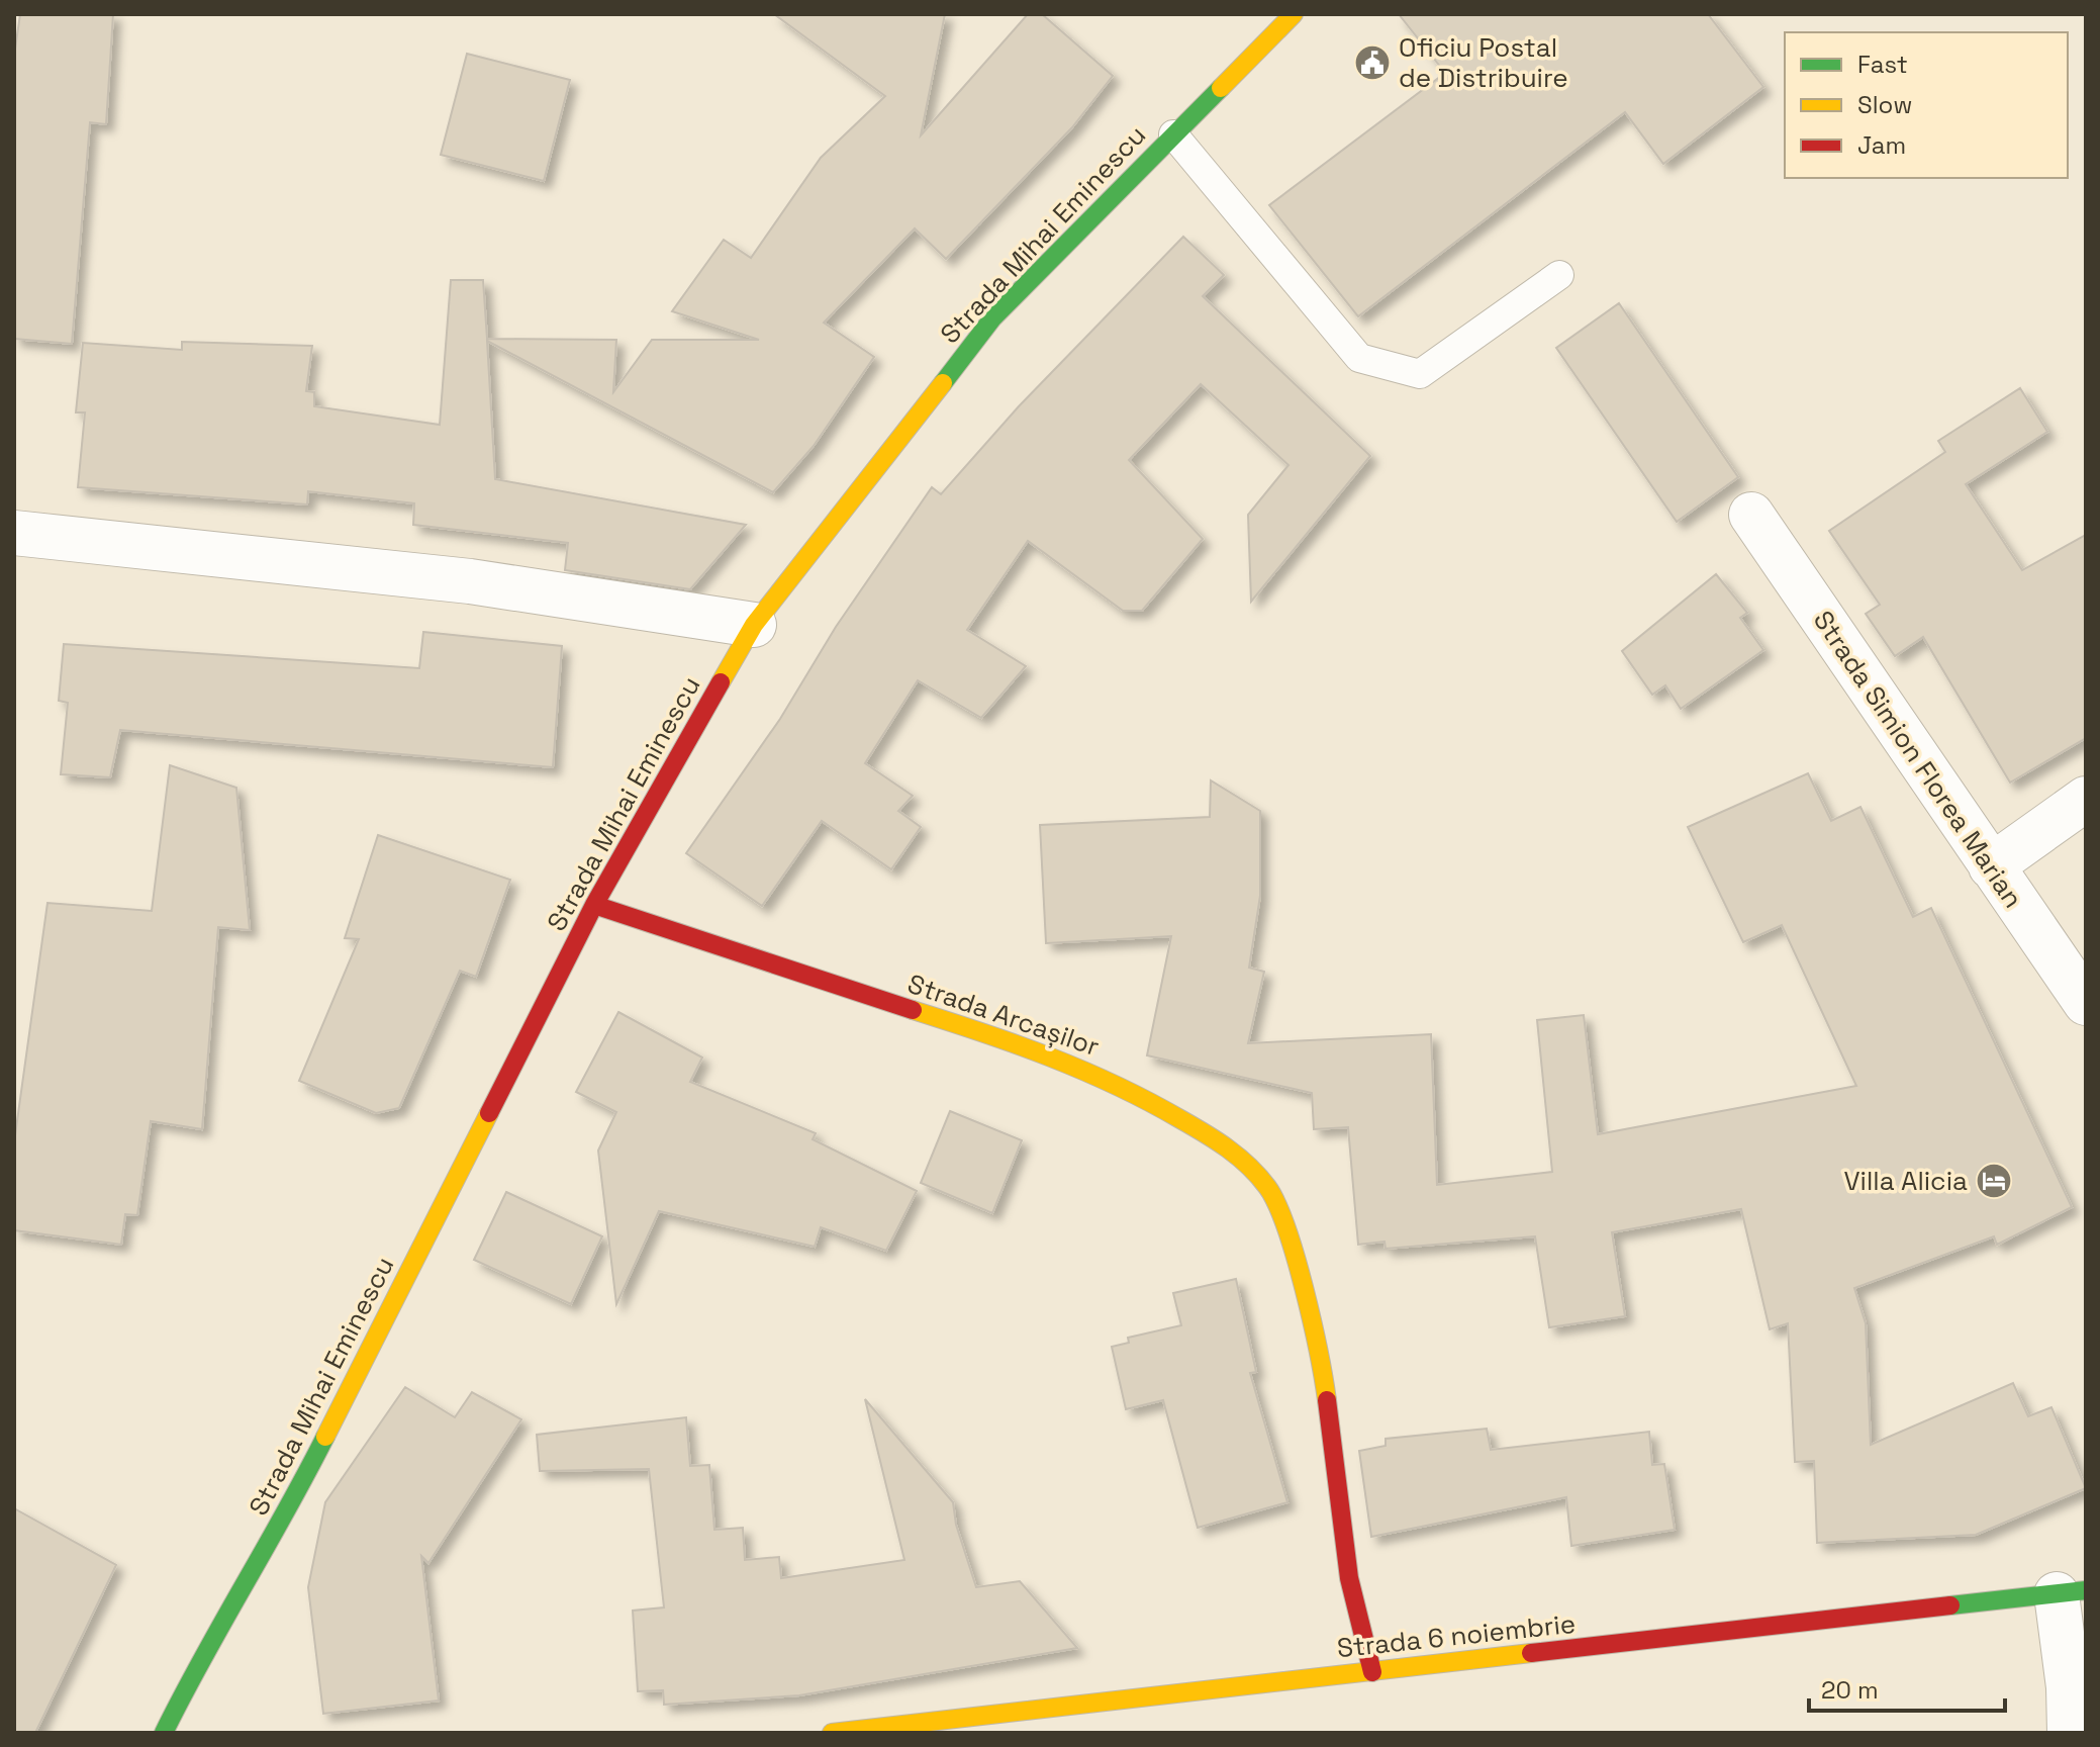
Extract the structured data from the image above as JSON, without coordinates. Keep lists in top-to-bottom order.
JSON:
{
  "streets": {
    "street": [
      "Strada Mihai Eminescu",
      "Strada Simion Florea Marian",
      "Strada Arcașilor",
      "Strada 6 noiembrie"
    ]
  },
  "crossings": [
    ["Strada Mihai Eminescu", "Strada Arcașilor"],
    ["Strada Arcașilor", "Strada 6 noiembrie"]
  ],
  "places": {
    "public building": ["Oficiu Postal de Distribuire"],
    "hotel": ["Villa Alicia"]
  },
  "legend": ["Fast", "Slow", "Jam"],
  "scale_bar": "20 m"
}
